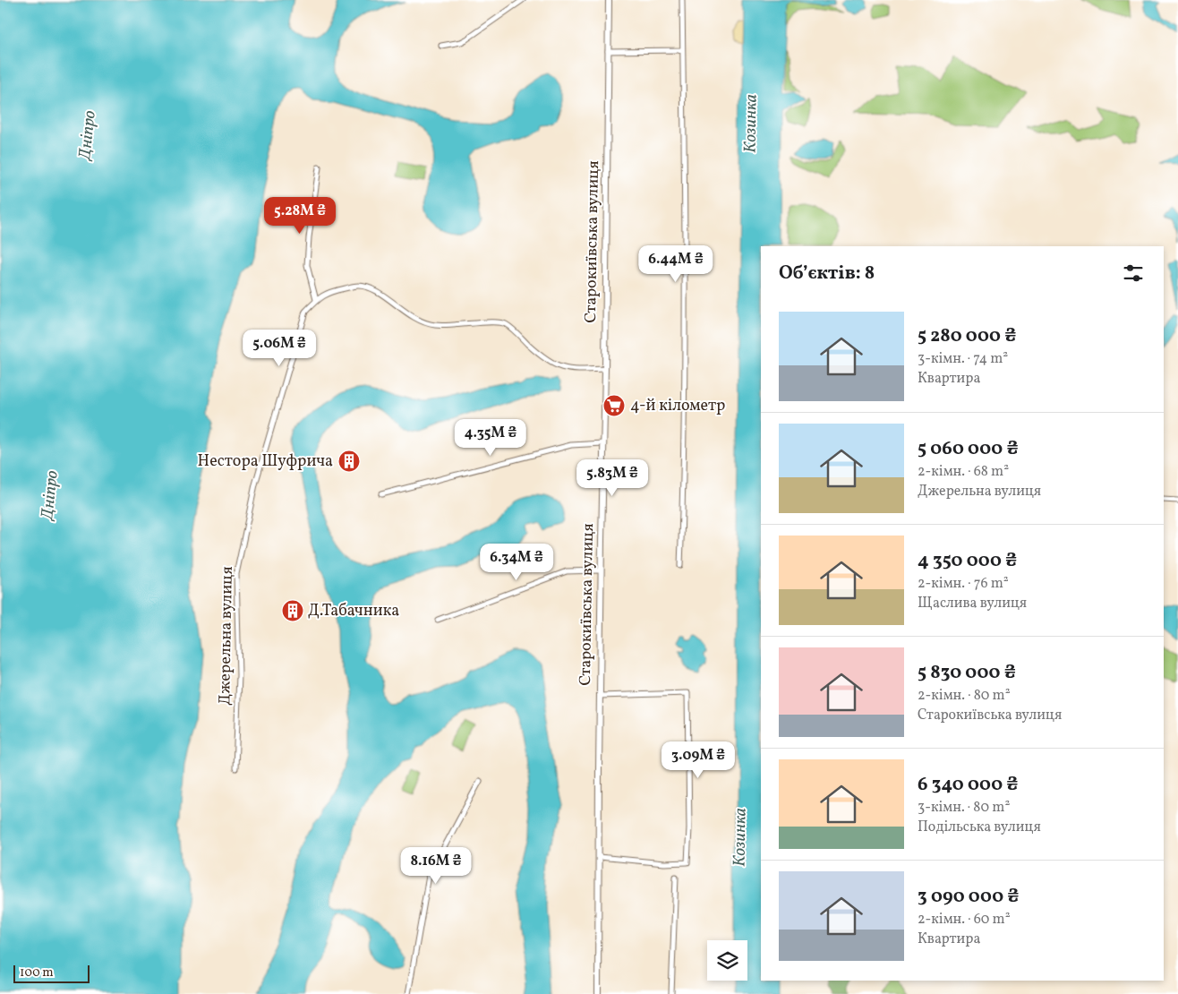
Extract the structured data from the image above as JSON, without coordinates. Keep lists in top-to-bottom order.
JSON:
{
  "streets": {
    "street": ["Старокиївська вулиця", "Джерельна вулиця"]
  },
  "crossings": [
    ["Старокиївська вулиця", "Джерельна вулиця"]
  ],
  "water": ["Козинка", "Дніпро"],
  "places": {
    "supermarket": ["4-й кілометр"],
    "building": ["Нестора Шуфрича", "Д.Табачника"]
  },
  "scale_bar": "100 m",
  "page": {
    "price": [
      "5.28M ₴",
      "6.44M ₴",
      "5.06M ₴",
      "4.35M ₴",
      "5.83M ₴",
      "6.34M ₴",
      "3.09M ₴",
      "8.16M ₴"
    ],
    "heading": "Об’єктів: 8",
    "list": [
      {
        "name": "5 280 000 ₴",
        "note": "3-кімн. · 74 m² · Квартира"
      },
      {
        "name": "5 060 000 ₴",
        "note": "2-кімн. · 68 m² · Джерельна вулиця"
      },
      {
        "name": "4 350 000 ₴",
        "note": "2-кімн. · 76 m² · Щаслива вулиця"
      },
      {
        "name": "5 830 000 ₴",
        "note": "2-кімн. · 80 m² · Старокиївська вулиця"
      },
      {
        "name": "6 340 000 ₴",
        "note": "3-кімн. · 80 m² · Подільська вулиця"
      },
      {
        "name": "3 090 000 ₴",
        "note": "2-кімн. · 60 m² · Квартира"
      }
    ],
    "scale": "100 m"
  }
}
